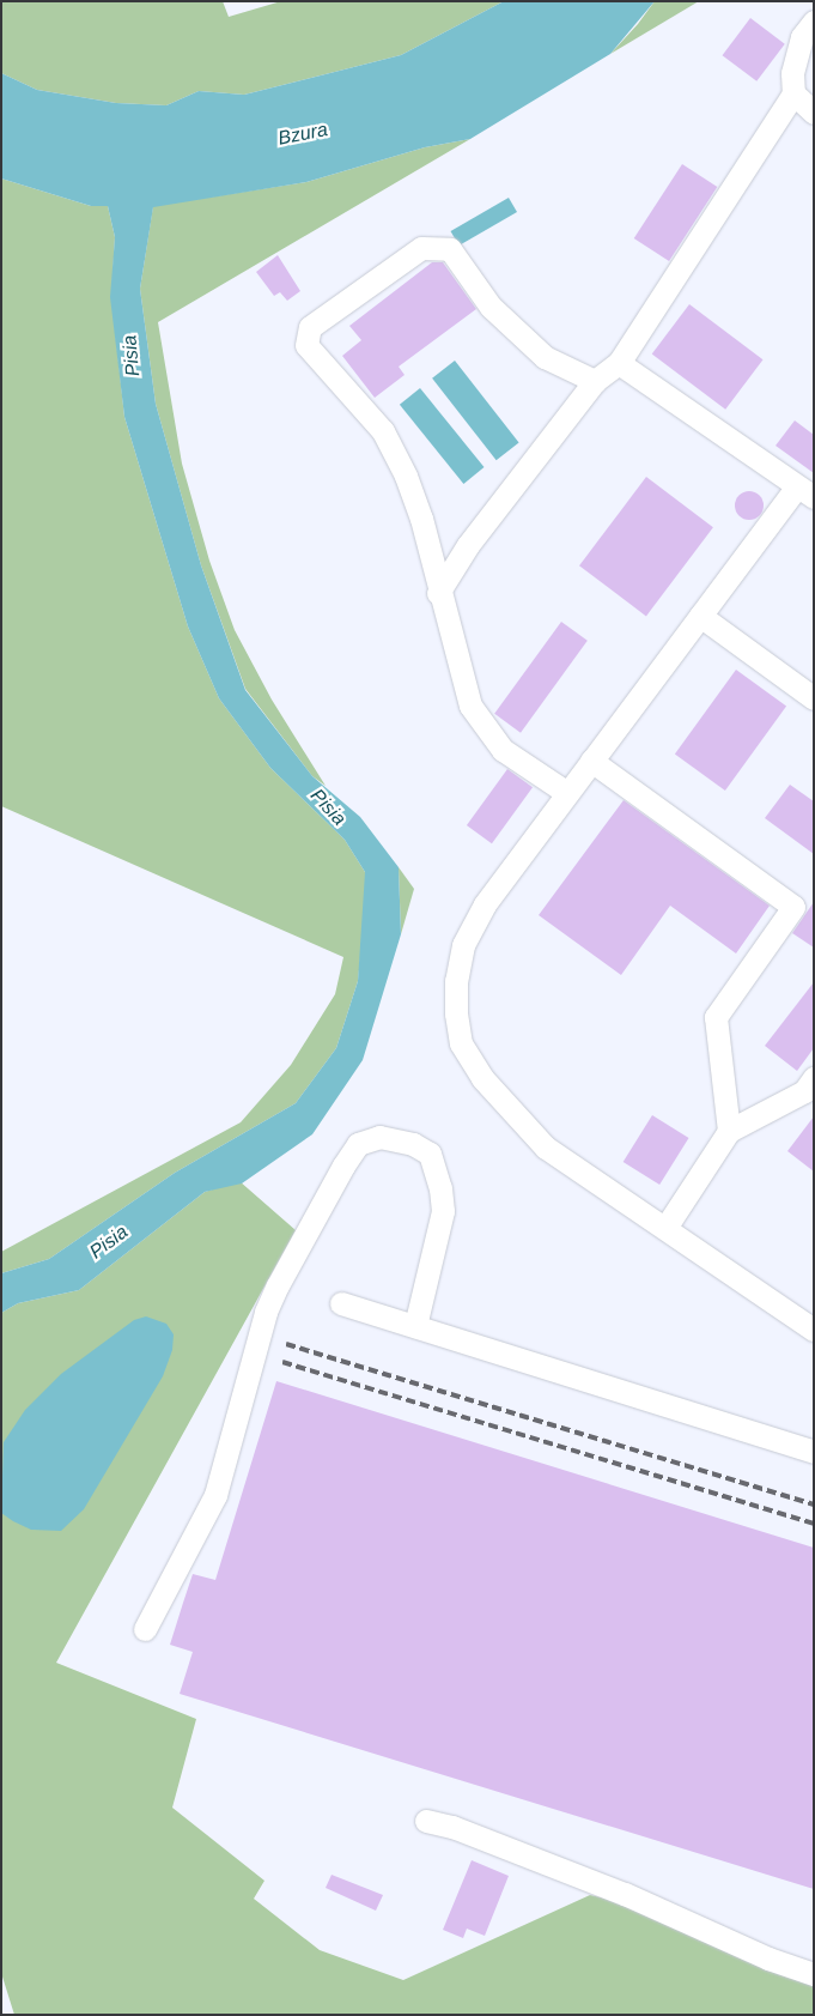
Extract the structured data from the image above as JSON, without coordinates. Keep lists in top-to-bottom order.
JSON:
{
  "water": ["Bzura", "Pisia"]
}
